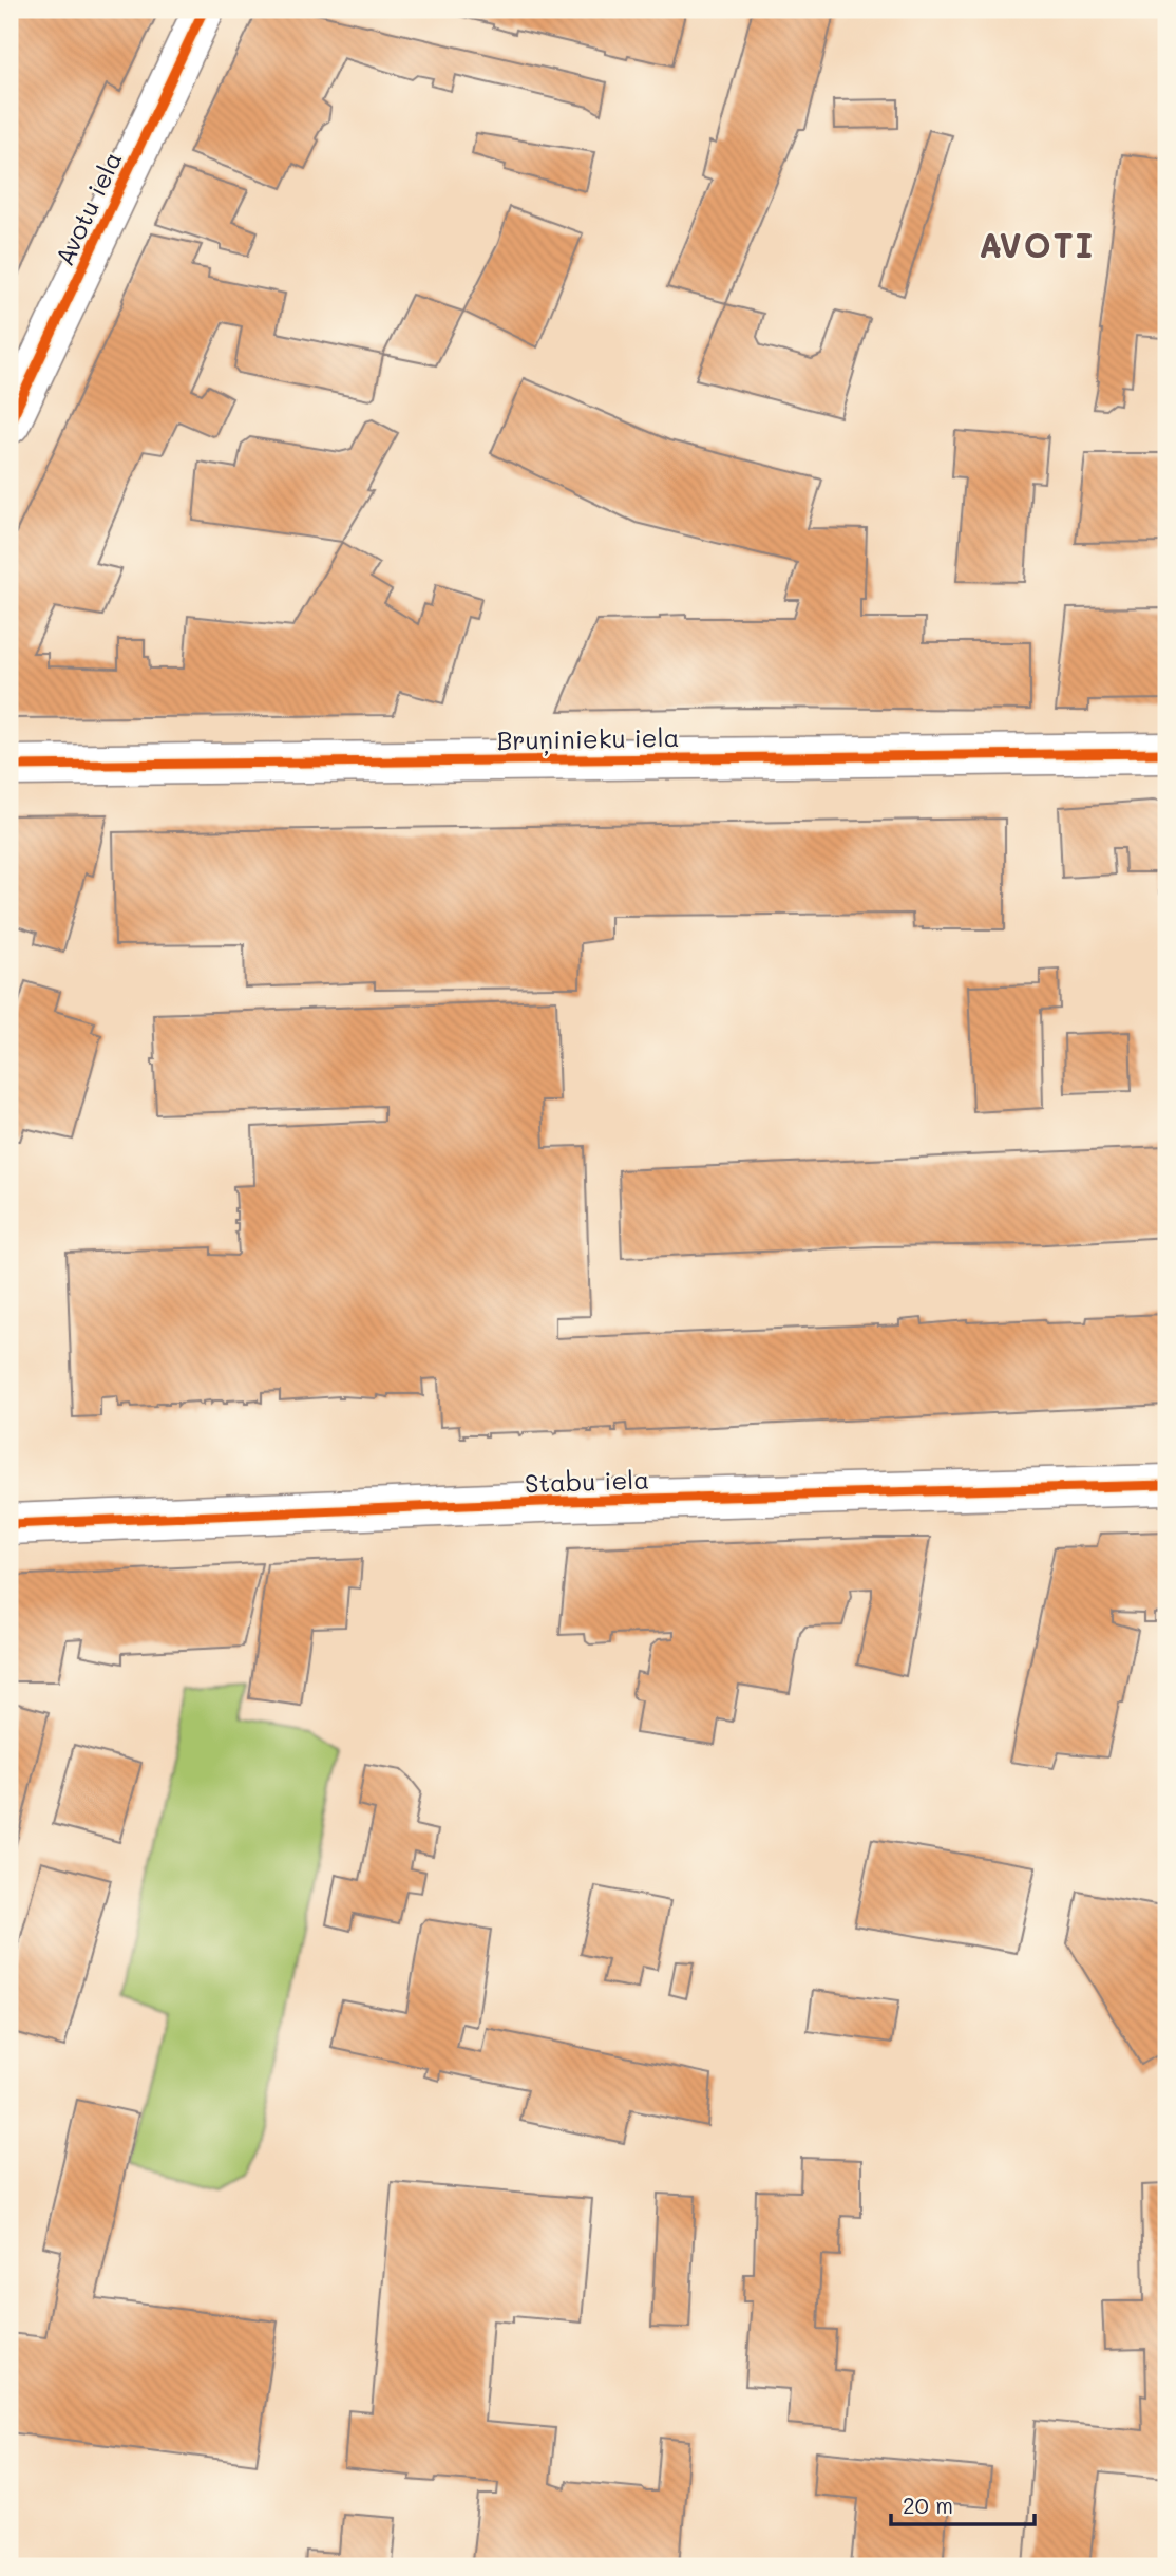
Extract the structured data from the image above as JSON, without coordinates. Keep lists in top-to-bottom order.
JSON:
{
  "streets": {
    "street": ["Avotu iela", "Bruņinieku iela", "Stabu iela"]
  },
  "districts": ["AVOTI"],
  "scale_bar": "20 m"
}
